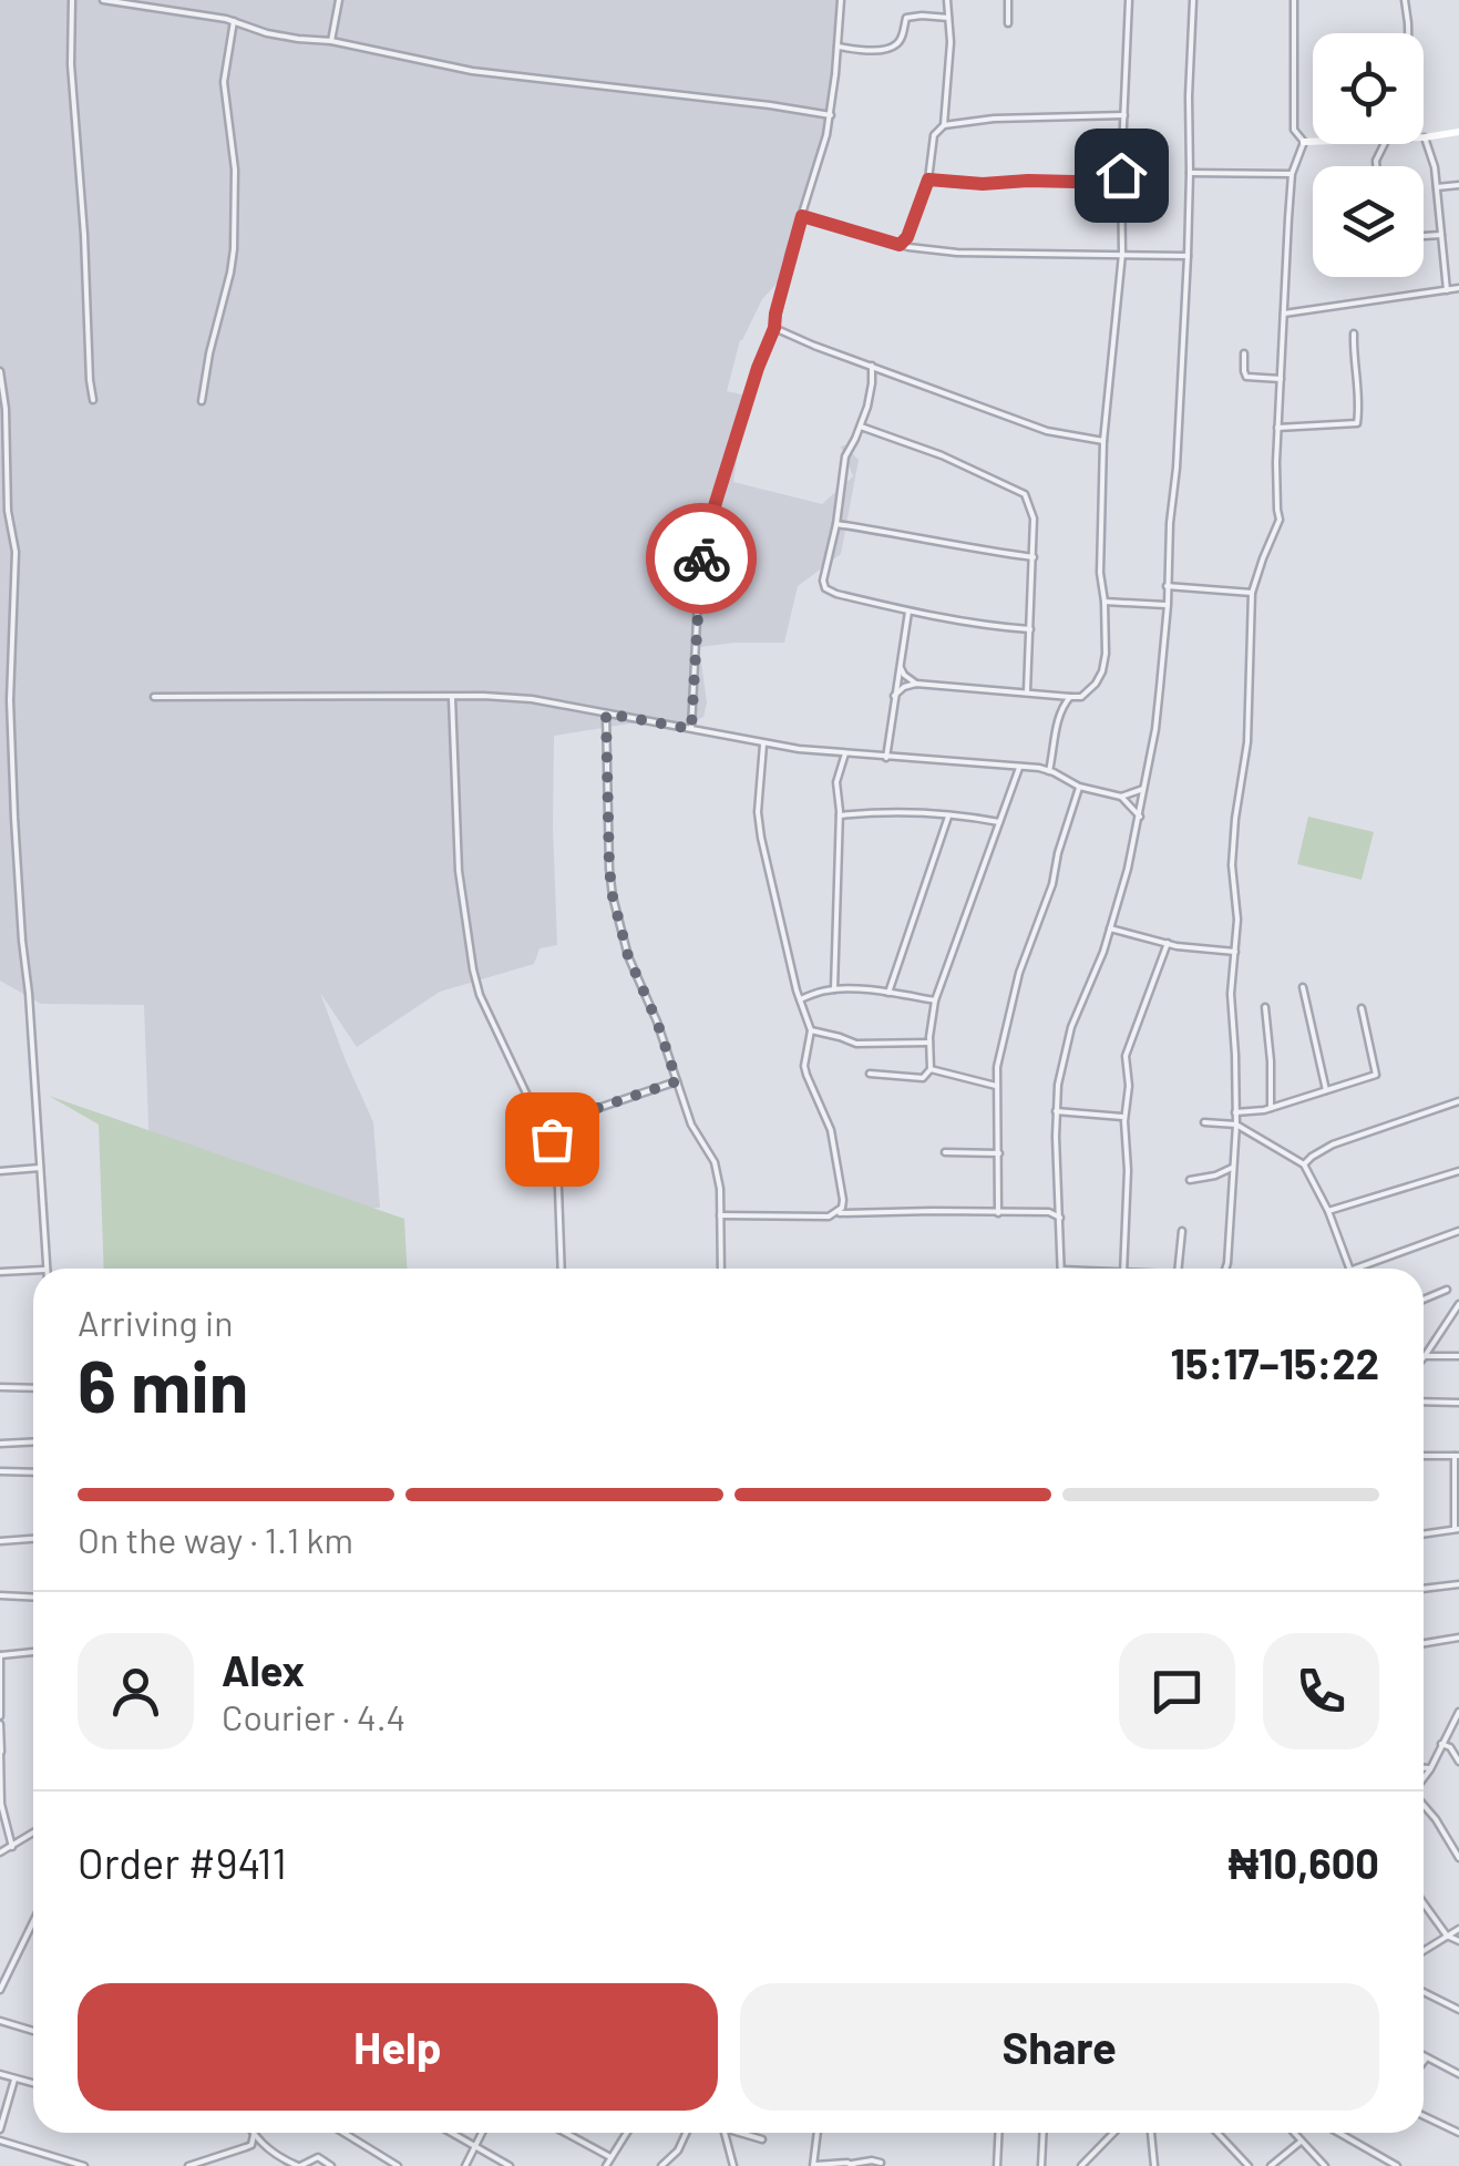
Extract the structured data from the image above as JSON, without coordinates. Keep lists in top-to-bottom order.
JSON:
{
  "page": {
    "heading": ["6 min", "Arriving in", "15:17–15:22"],
    "panel": [
      "Alex",
      "Courier · 4.4",
      "Order #9411",
      "₦10,600"
    ],
    "bar": "On the way · 1.1 km",
    "buttons": ["Help", "Share"]
  }
}
